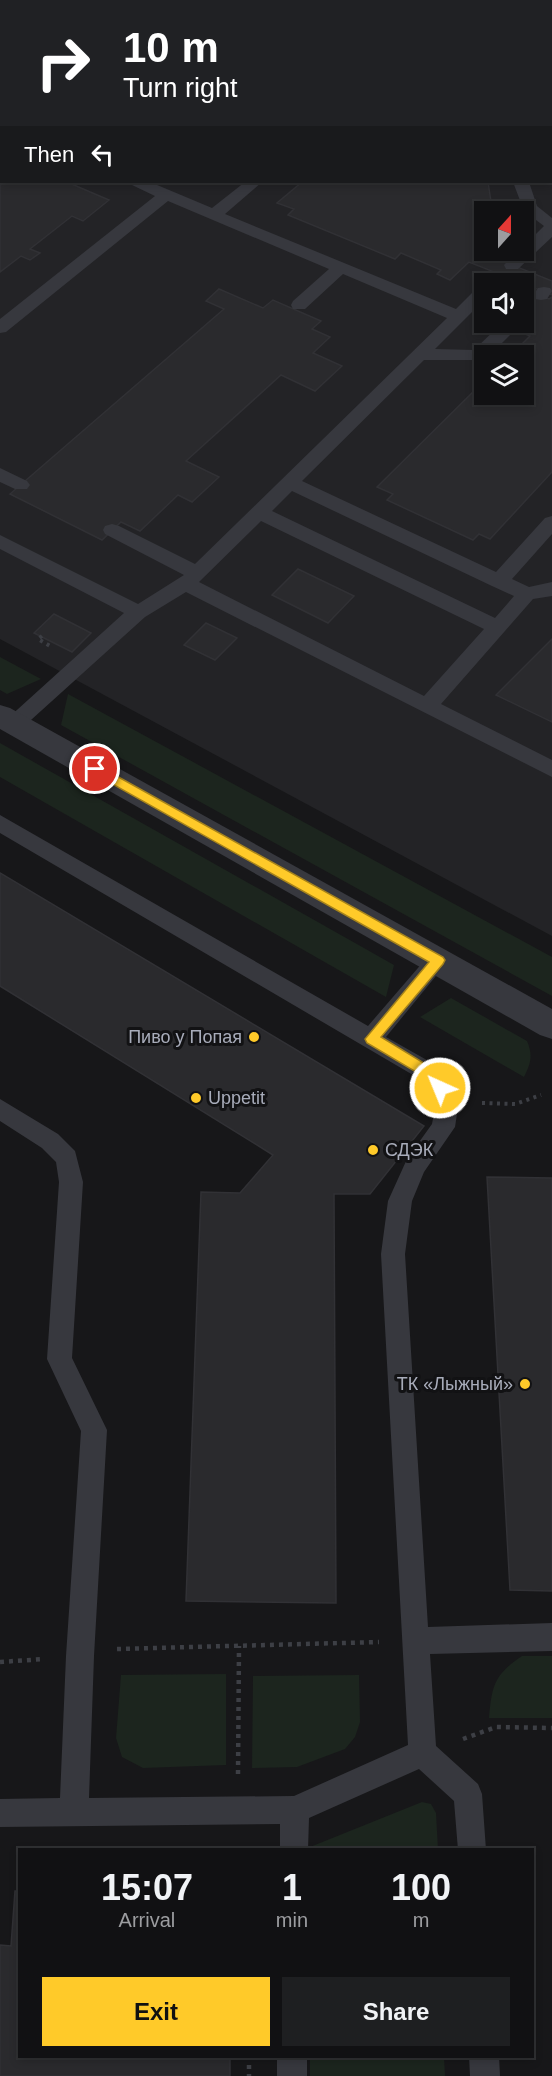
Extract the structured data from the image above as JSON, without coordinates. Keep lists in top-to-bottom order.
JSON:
{
  "places": [
    "Пиво у Попая",
    "Uppetit",
    "СДЭК",
    "ТК «Лыжный»"
  ],
  "north": "top",
  "page": {
    "turn": ["10 m", "Turn right"],
    "then": "Then",
    "eta": [
      "15:07",
      "Arrival",
      "1",
      "min",
      "100",
      "m"
    ],
    "buttons": ["Exit", "Share"]
  }
}
